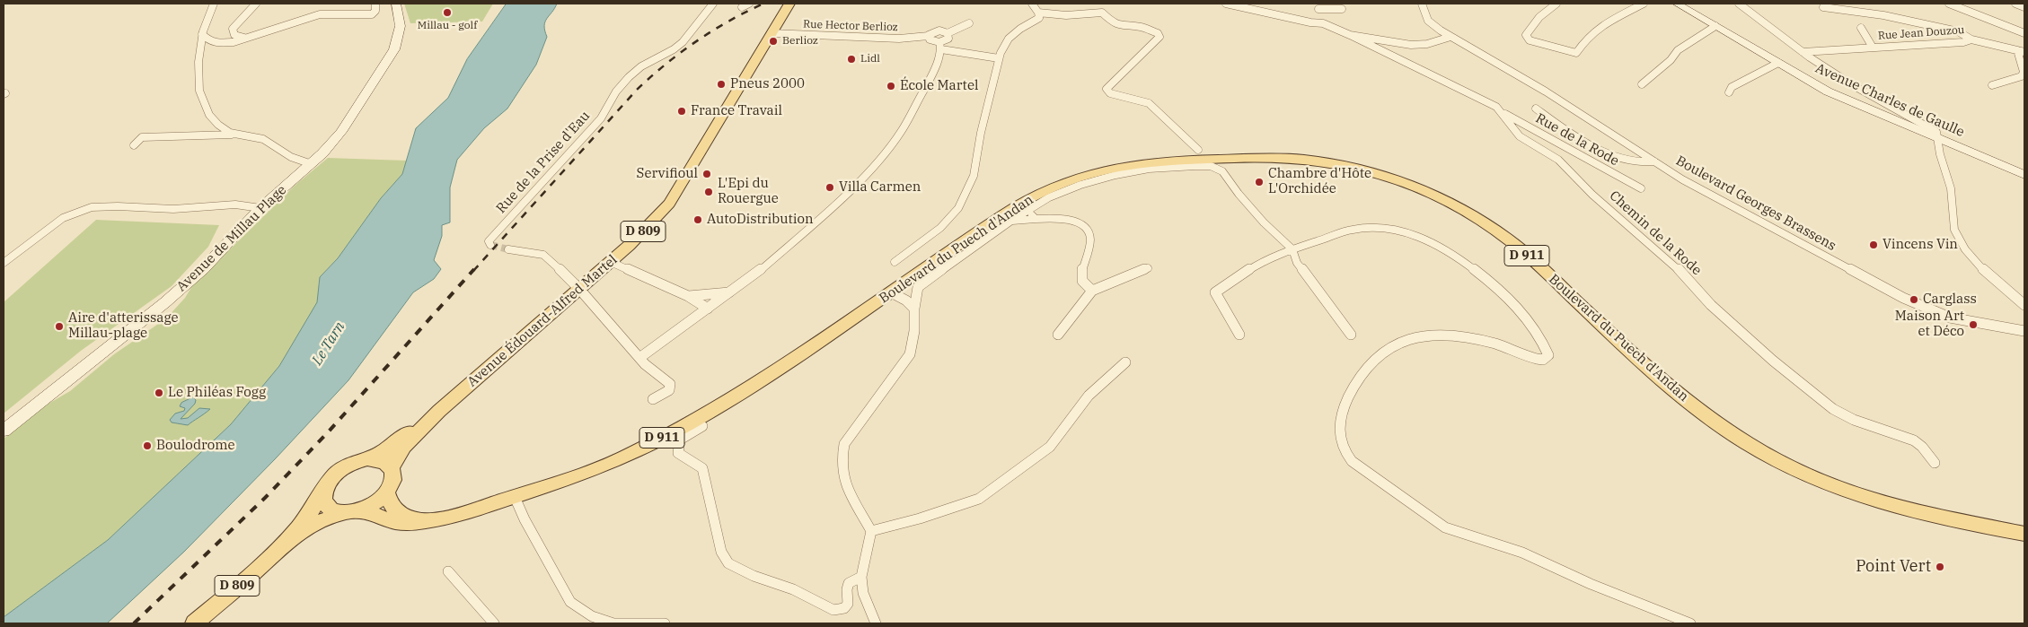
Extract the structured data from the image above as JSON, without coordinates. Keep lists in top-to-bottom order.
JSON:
{
  "streets": {
    "main road": [
      "D 809",
      "Boulevard du Puech d'Andan",
      "D 911",
      "Avenue Édouard-Alfred Martel"
    ],
    "street": [
      "Rue Hector Berlioz",
      "Rue Jean Douzou",
      "Avenue Charles de Gaulle",
      "Rue de la Rode",
      "Rue de la Prise d'Eau",
      "Boulevard Georges Brassens",
      "Chemin de la Rode",
      "Avenue de Millau Plage"
    ]
  },
  "crossings": [
    ["Rue Hector Berlioz", "Avenue Édouard-Alfred Martel"],
    ["Rue de la Rode", "Chemin de la Rode"],
    ["D 809", "D 911"],
    ["D 809", "Avenue Édouard-Alfred Martel"],
    ["Boulevard du Puech d'Andan", "D 911"],
    ["D 911", "Avenue Édouard-Alfred Martel"]
  ],
  "water": ["Le Tarn"],
  "places": [
    "Millau - golf",
    "Berlioz",
    "Lidl",
    "Pneus 2000",
    "École Martel",
    "France Travail",
    "Servifioul",
    "Chambre d'Hôte L'Orchidée",
    "Villa Carmen",
    "L'Epi du Rouergue",
    "AutoDistribution",
    "Vincens Vin",
    "Carglass",
    "Maison Art et Déco",
    "Aire d'atterissage Millau-plage",
    "Le Philéas Fogg",
    "Boulodrome",
    "Point Vert"
  ]
}
